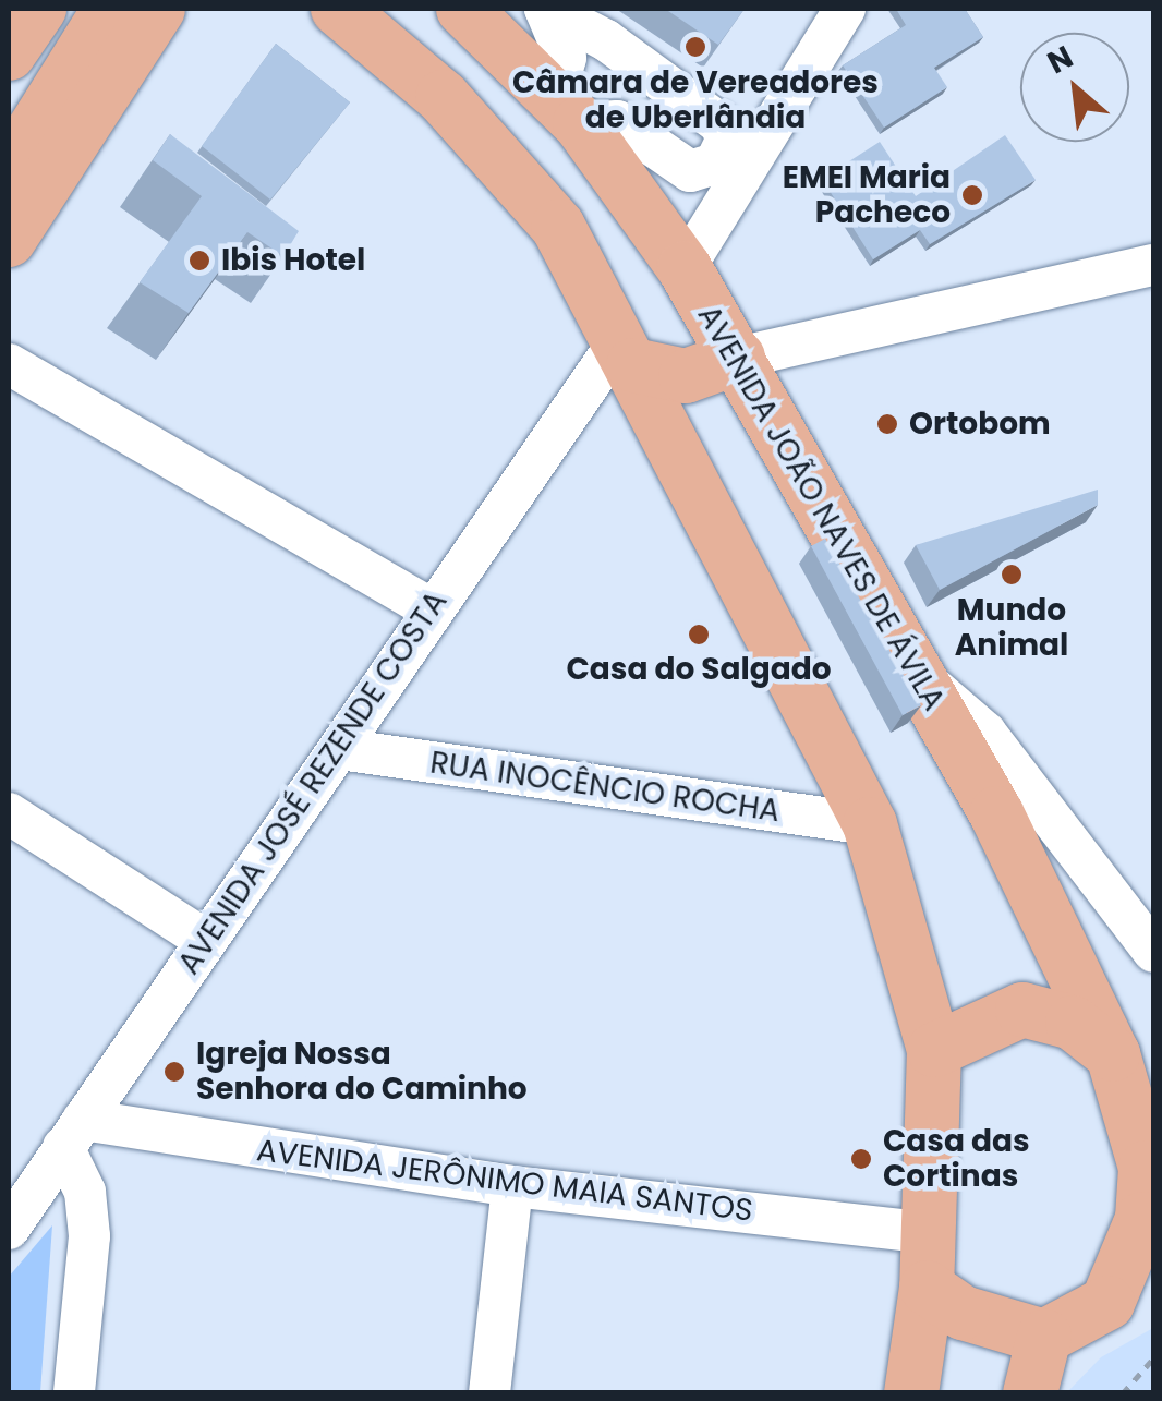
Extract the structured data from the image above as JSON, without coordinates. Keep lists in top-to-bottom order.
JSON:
{
  "streets": {
    "main road": ["AVENIDA JOÃO NAVES DE ÁVILA"],
    "street": ["AVENIDA JOSÉ REZENDE COSTA", "RUA INOCÊNCIO ROCHA", "AVENIDA JERÔNIMO MAIA SANTOS"]
  },
  "crossings": [
    ["AVENIDA JOÃO NAVES DE ÁVILA", "AVENIDA JERÔNIMO MAIA SANTOS"],
    ["AVENIDA JOSÉ REZENDE COSTA", "RUA INOCÊNCIO ROCHA"],
    ["AVENIDA JOSÉ REZENDE COSTA", "AVENIDA JERÔNIMO MAIA SANTOS"]
  ],
  "places": [
    "Câmara de Vereadores de Uberlândia",
    "EMEI Maria Pacheco",
    "Ibis Hotel",
    "Ortobom",
    "Mundo Animal",
    "Casa do Salgado",
    "Igreja Nossa Senhora do Caminho",
    "Casa das Cortinas"
  ],
  "north": "top left"
}
